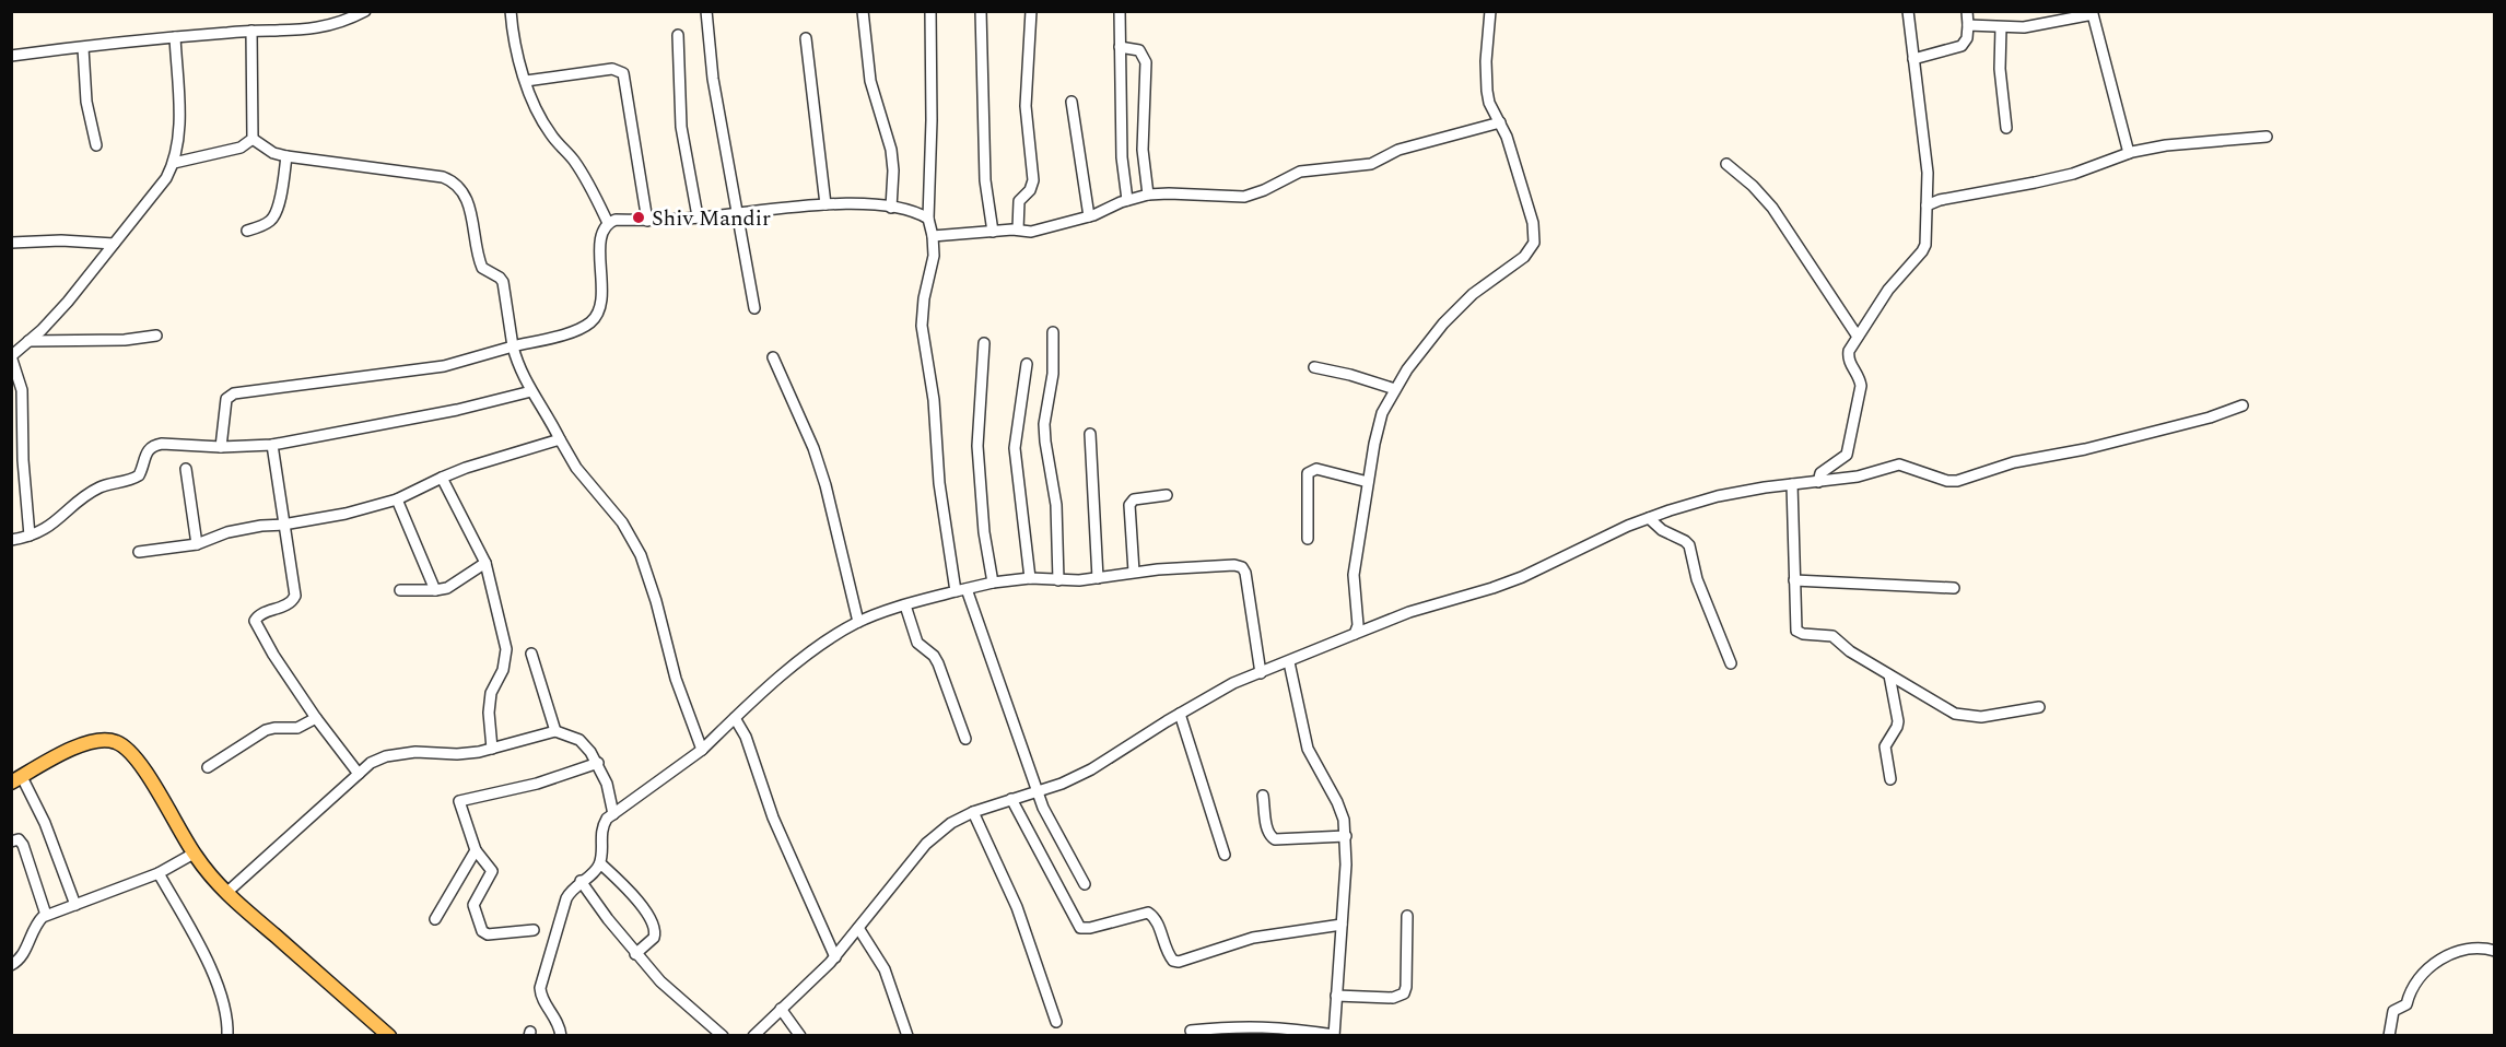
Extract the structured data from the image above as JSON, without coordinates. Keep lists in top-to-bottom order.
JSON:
{
  "places": ["Shiv Mandir"]
}
